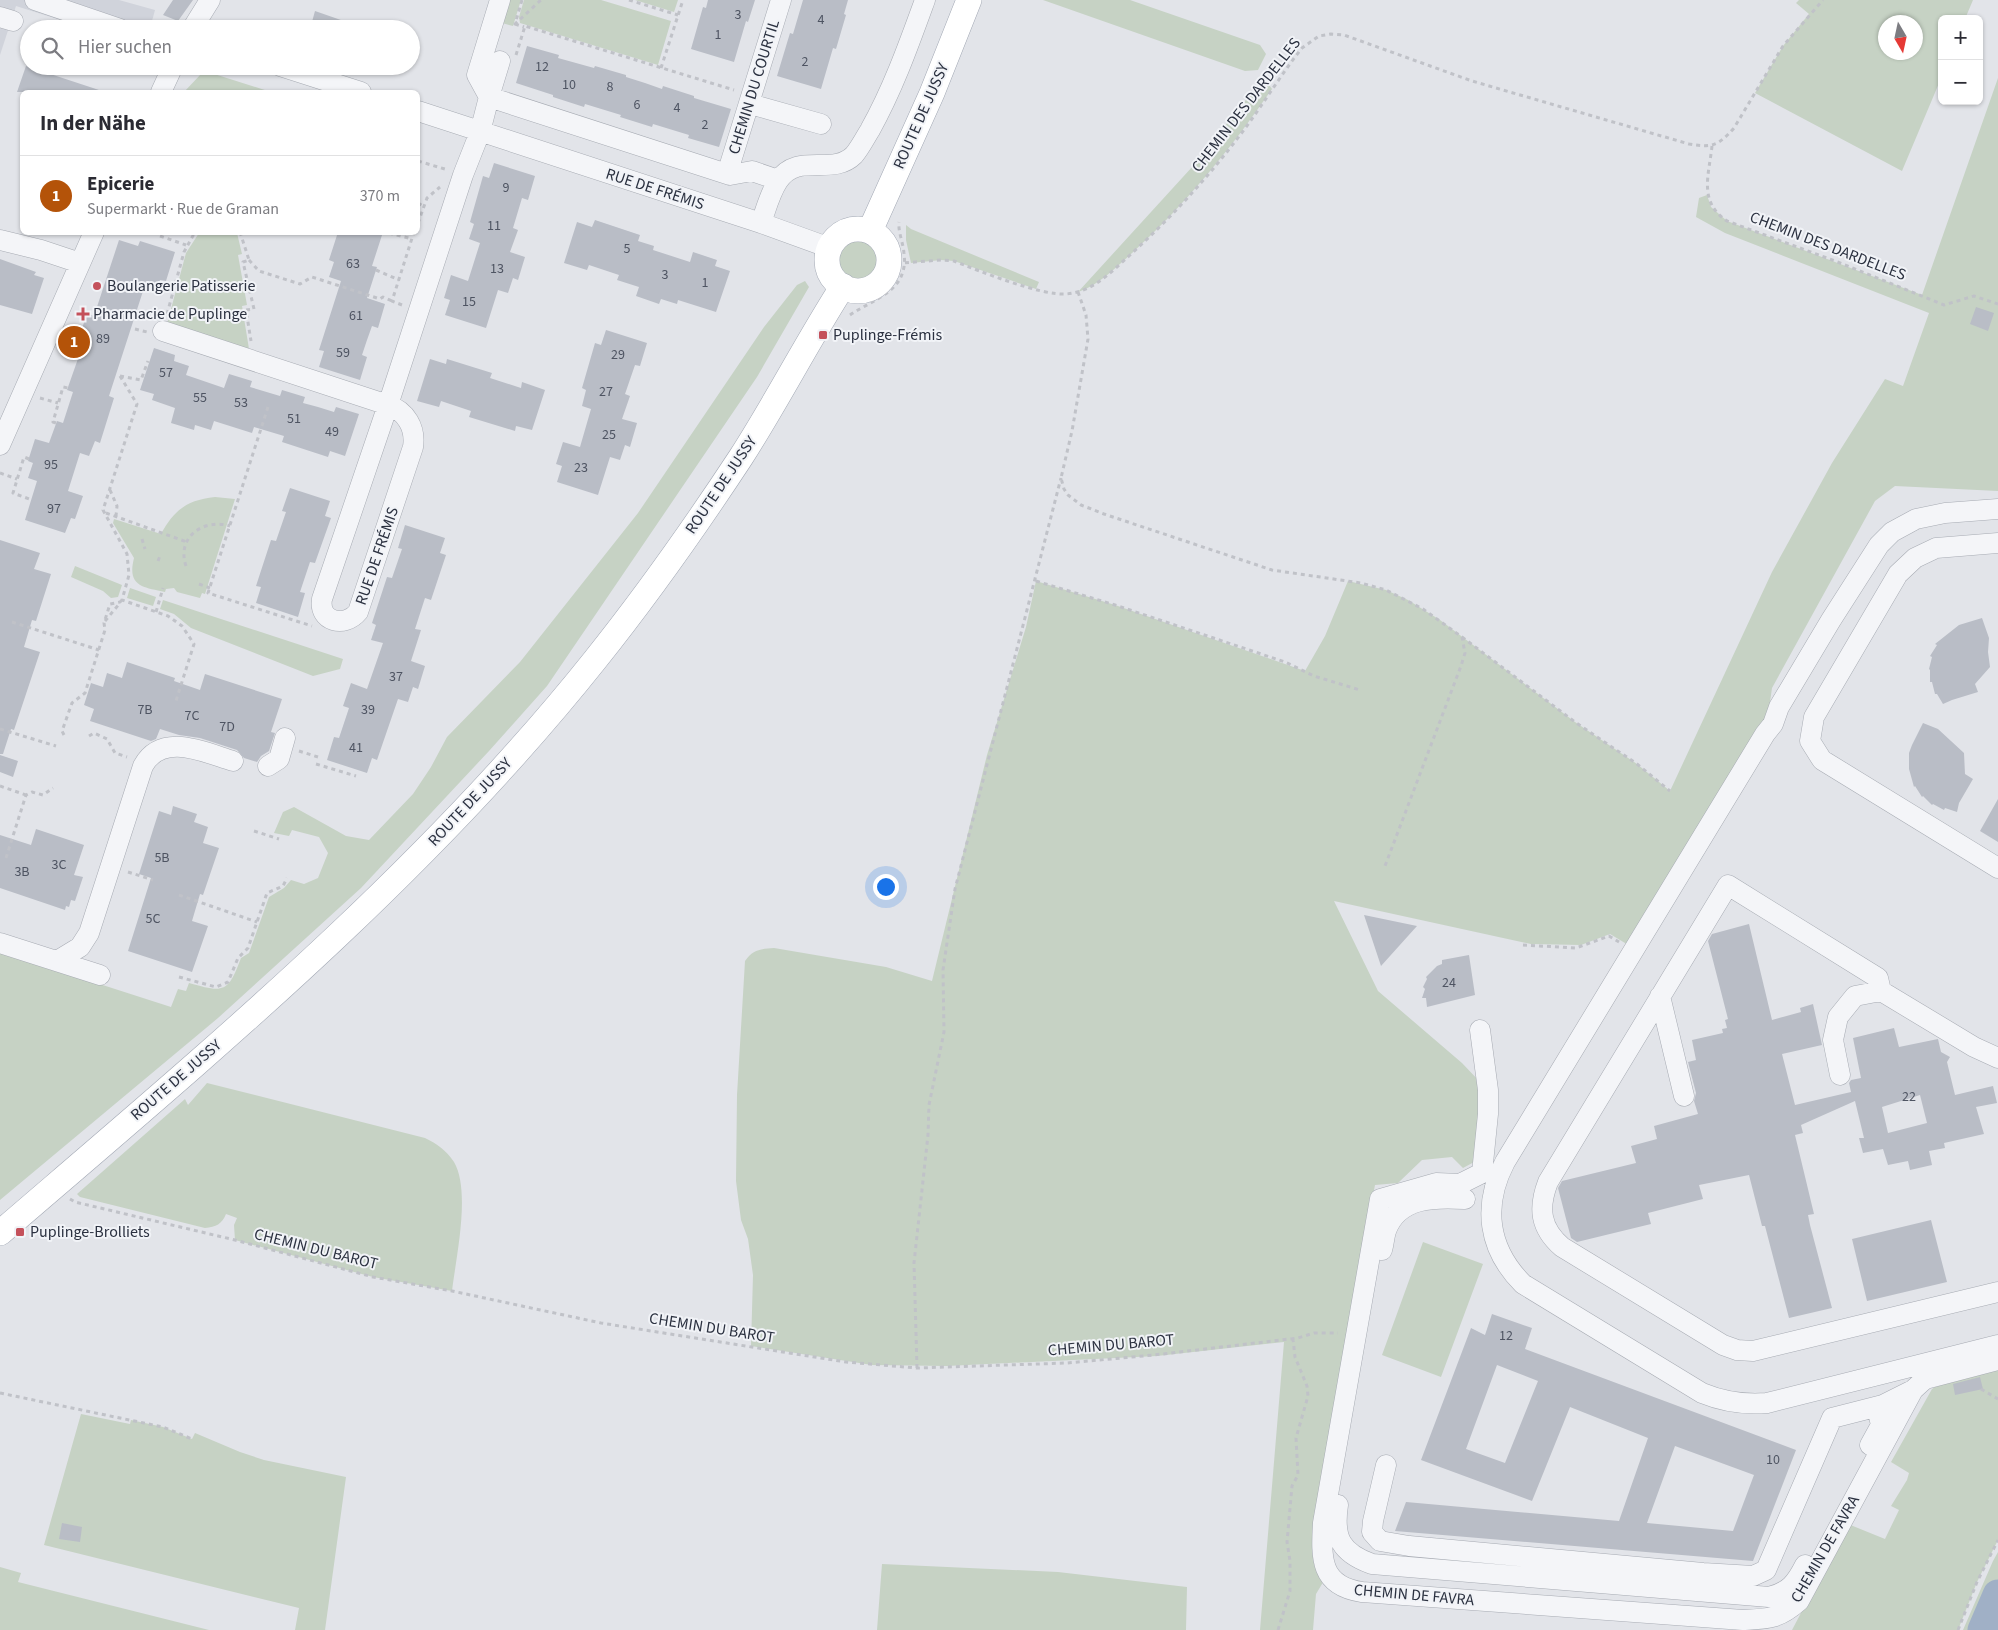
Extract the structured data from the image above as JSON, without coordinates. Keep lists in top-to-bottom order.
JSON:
{
  "streets": {
    "main road": ["ROUTE DE JUSSY"],
    "street": ["CHEMIN DU COURTIL", "RUE DE FRÉMIS", "CHEMIN DE FAVRA"],
    "path": ["CHEMIN DES DARDELLES", "CHEMIN DU BAROT"]
  },
  "crossings": [
    ["CHEMIN DES DARDELLES", "ROUTE DE JUSSY"],
    ["CHEMIN DES DARDELLES", "RUE DE FRÉMIS"],
    ["ROUTE DE JUSSY", "RUE DE FRÉMIS"],
    ["CHEMIN DU BAROT", "CHEMIN DE FAVRA"]
  ],
  "places": {
    "other": ["Boulangerie Patisserie"],
    "health": ["Pharmacie de Puplinge"],
    "transit": ["Puplinge-Frémis", "Puplinge-Brolliets"]
  },
  "house_numbers": [
    "3",
    "4",
    "1",
    "2",
    "12",
    "10",
    "8",
    "6",
    "4",
    "2",
    "9",
    "11",
    "5",
    "63",
    "13",
    "3",
    "1",
    "15",
    "61",
    "89",
    "59",
    "29",
    "57",
    "27",
    "55",
    "53",
    "51",
    "49",
    "25",
    "95",
    "23",
    "97",
    "37",
    "7B",
    "39",
    "7C",
    "7D",
    "41",
    "5B",
    "3C",
    "3B",
    "5C",
    "24",
    "22",
    "12",
    "10"
  ],
  "north": "bottom",
  "page": {
    "map_buttons": ["+", "−"],
    "search": "Hier suchen",
    "heading": "In der Nähe",
    "list": [
      {
        "mark": "1",
        "name": "Epicerie",
        "note": "Supermarkt · Rue de Graman",
        "value": "370 m"
      }
    ],
    "pins": "1"
  }
}
